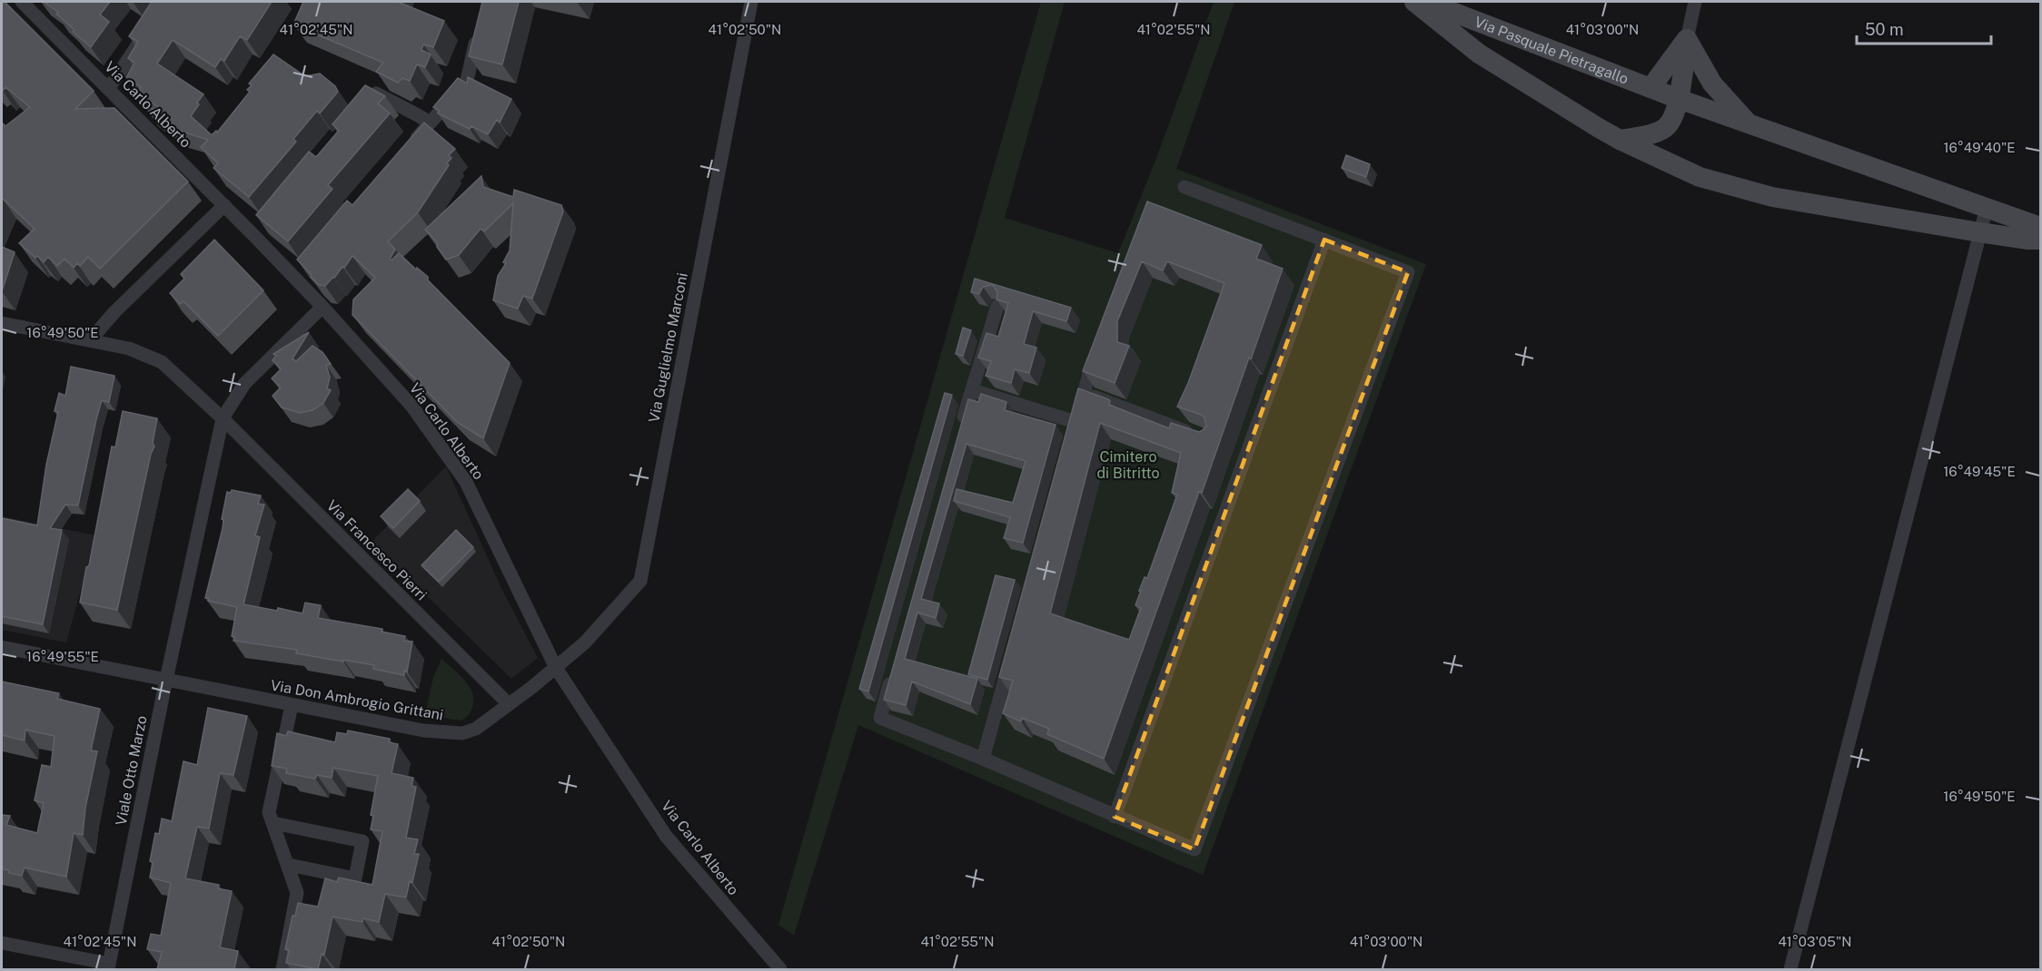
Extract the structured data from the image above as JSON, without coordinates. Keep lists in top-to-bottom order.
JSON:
{
  "streets": {
    "main road": ["Via Pasquale Pietragallo"],
    "street": [
      "Via Carlo Alberto",
      "Via Guglielmo Marconi",
      "Via Francesco Pierri",
      "Via Don Ambrogio Grittani",
      "Viale Otto Marzo"
    ]
  },
  "crossings": [
    ["Via Carlo Alberto", "Via Guglielmo Marconi"],
    ["Via Carlo Alberto", "Via Don Ambrogio Grittani"],
    ["Via Guglielmo Marconi", "Via Don Ambrogio Grittani"],
    ["Via Francesco Pierri", "Via Don Ambrogio Grittani"],
    ["Via Francesco Pierri", "Viale Otto Marzo"],
    ["Via Don Ambrogio Grittani", "Viale Otto Marzo"]
  ],
  "parks": ["Cimitero di Bitritto"],
  "scale_bar": "50 m",
  "coordinates": [
    "41°02'45\"N",
    "41°02'50\"N",
    "41°02'55\"N",
    "41°03'00\"N",
    "16°49'40\"E",
    "16°49'50\"E",
    "16°49'45\"E",
    "16°49'55\"E",
    "41°03'05\"N"
  ]
}
